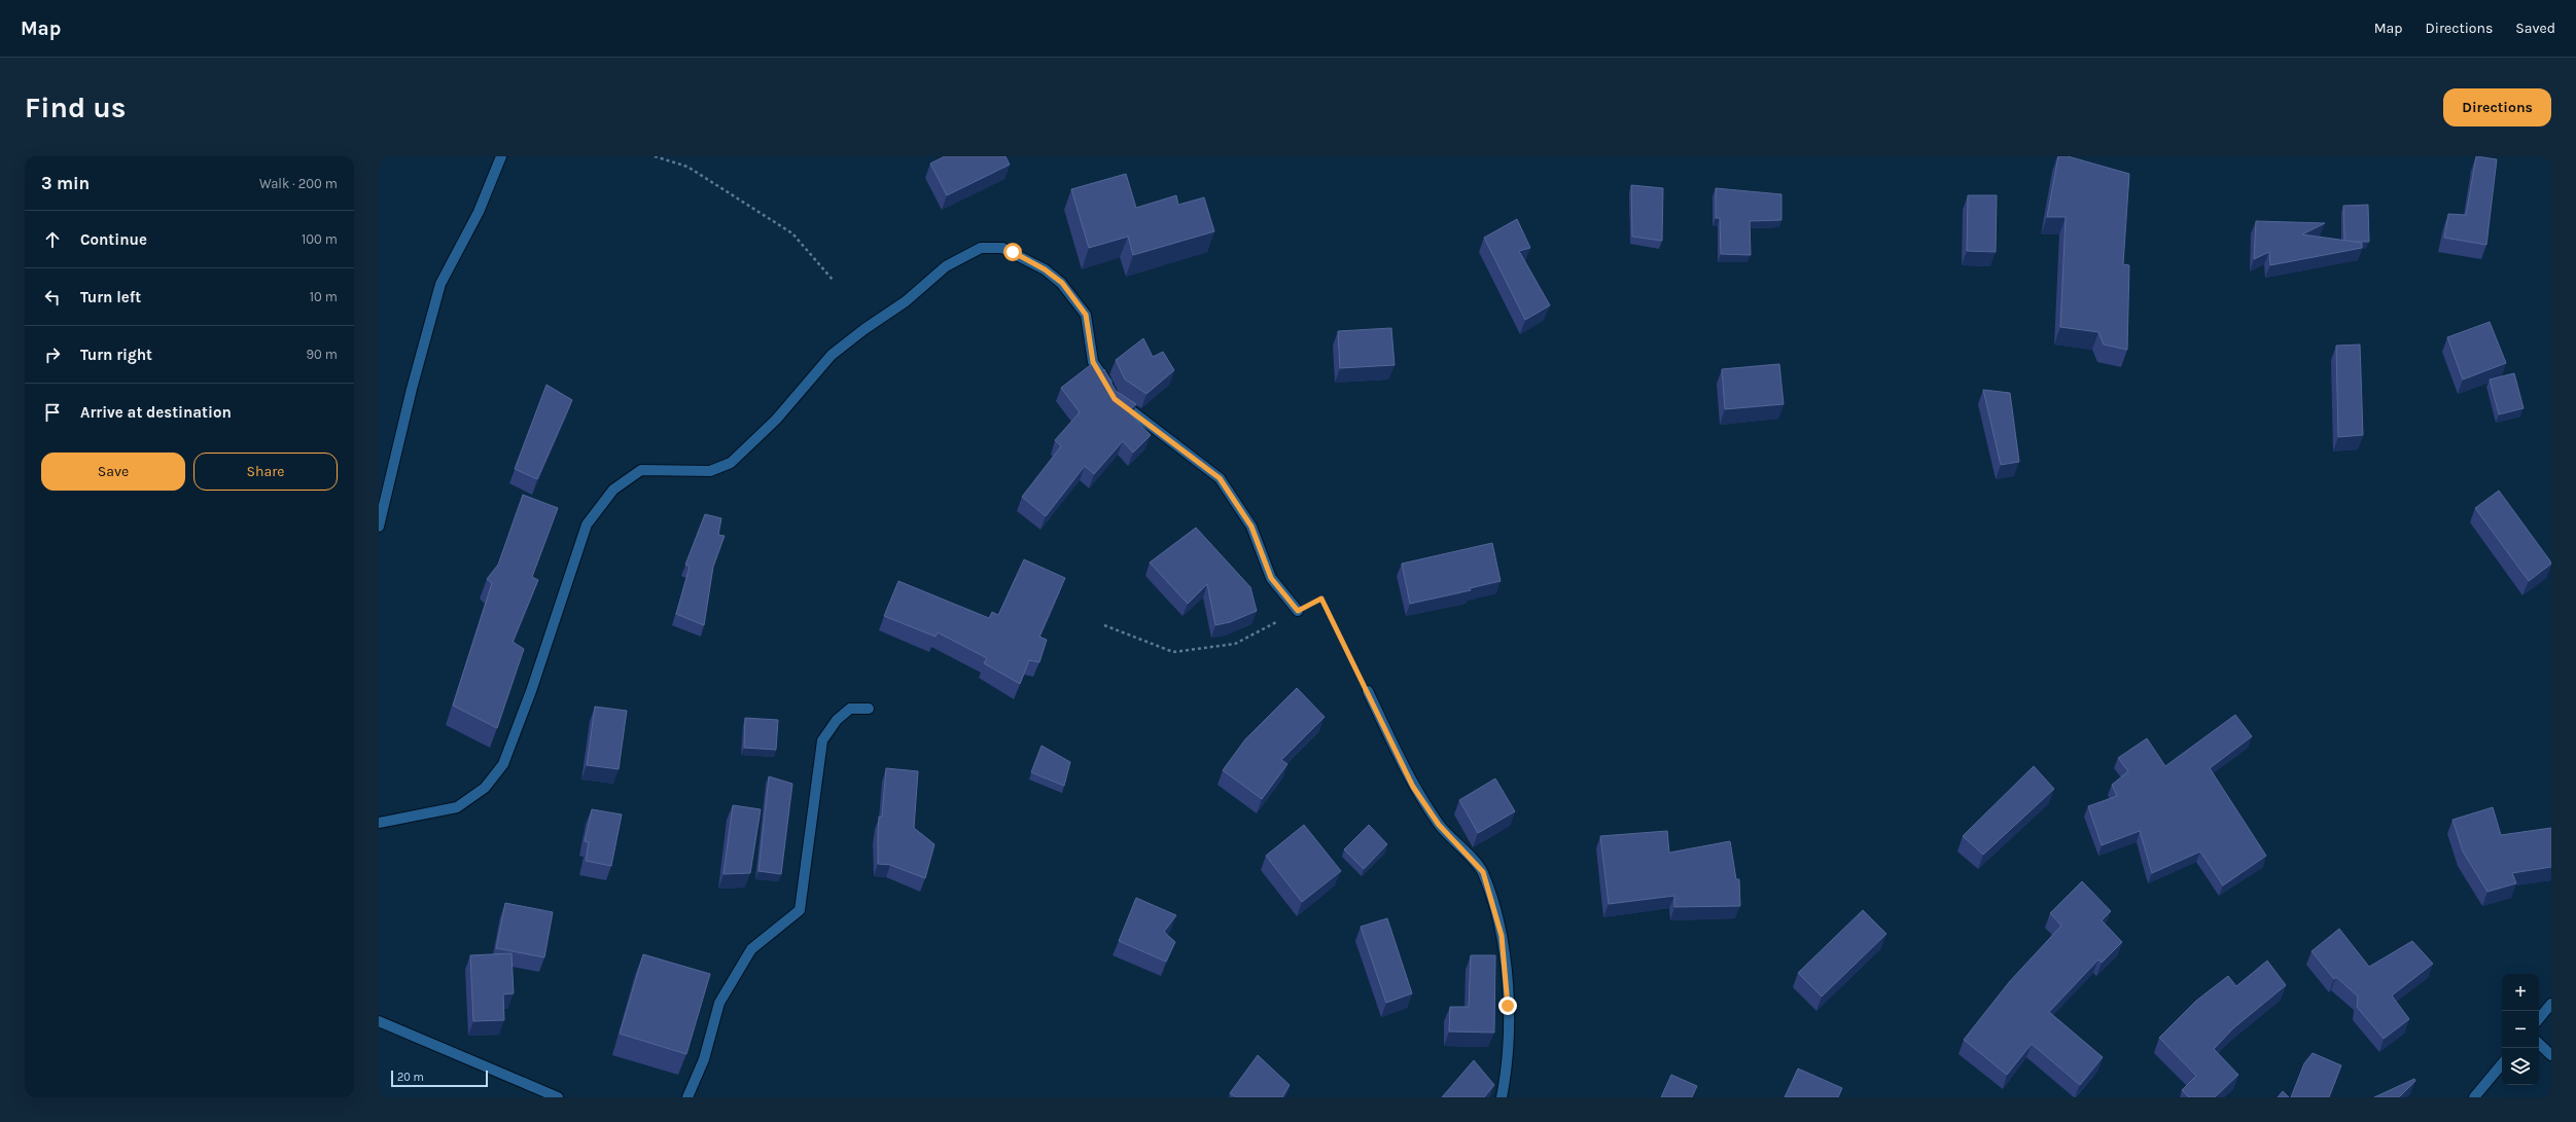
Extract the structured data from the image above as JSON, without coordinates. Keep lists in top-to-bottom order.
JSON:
{
  "scale_bar": "20 m",
  "page": {
    "header": "Map",
    "nav": ["Map", "Directions", "Saved"],
    "buttons": [
      "Directions",
      ["Save", "Share"]
    ],
    "title": "Find us",
    "heading": ["3 min", "Walk · 200 m"],
    "list": [
      ["Continue", "100 m"],
      ["Turn left", "10 m"],
      ["Turn right", "90 m"],
      "Arrive at destination"
    ],
    "map_buttons": ["+", "−"],
    "scale": "20 m"
  }
}
